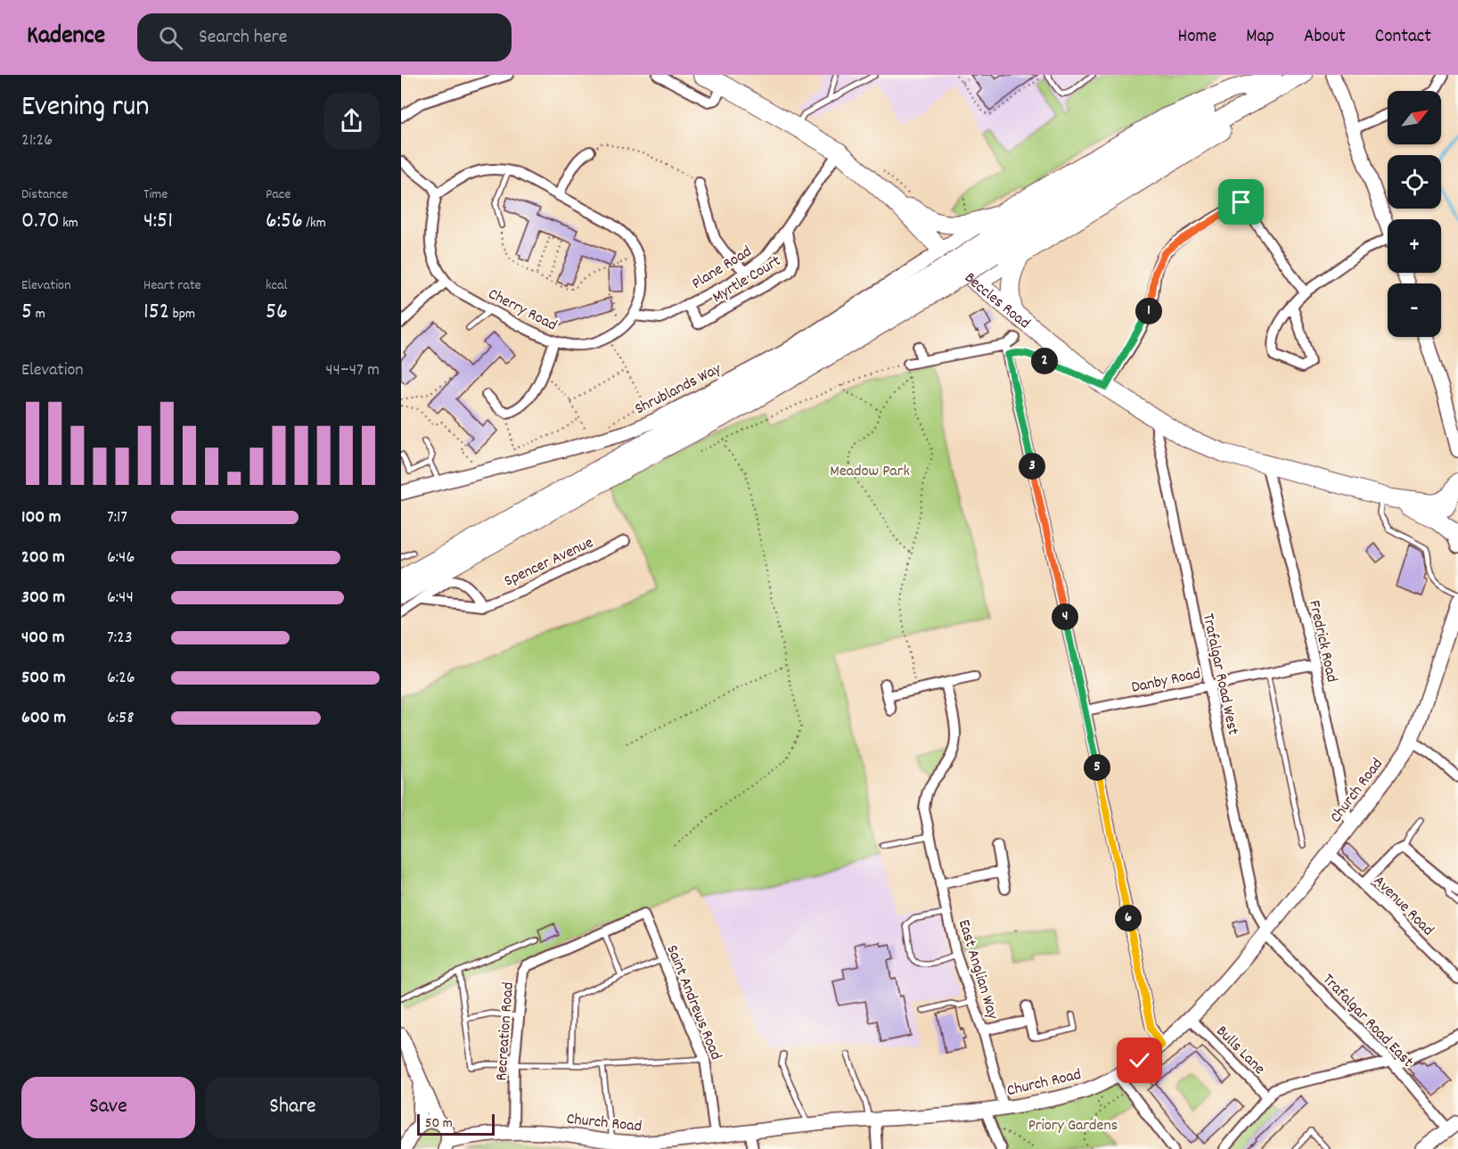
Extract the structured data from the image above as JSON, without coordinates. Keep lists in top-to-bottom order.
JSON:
{
  "streets": {
    "highway": ["Beccles Road"],
    "main road": ["Shrublands Way", "Church Road"],
    "street": [
      "Plane Road",
      "Myrtle Court",
      "Cherry Road",
      "Spencer Avenue",
      "Fredrick Road",
      "Trafalgar Road West",
      "Danby Road",
      "Avenue Road",
      "East Anglian Way",
      "Saint Andrews Road",
      "Trafalgar Road East",
      "Recreation Road",
      "Bulls Lane"
    ]
  },
  "crossings": [
    ["Plane Road", "Myrtle Court"],
    ["Plane Road", "Beccles Road"],
    ["Plane Road", "Cherry Road"],
    ["Beccles Road", "Shrublands Way"],
    ["Beccles Road", "Fredrick Road"],
    ["Beccles Road", "Trafalgar Road West"],
    ["Fredrick Road", "Danby Road"],
    ["Fredrick Road", "Church Road"],
    ["Trafalgar Road West", "Danby Road"],
    ["Trafalgar Road West", "Church Road"],
    ["Trafalgar Road West", "Trafalgar Road East"],
    ["Church Road", "Avenue Road"],
    ["Church Road", "East Anglian Way"],
    ["Church Road", "Saint Andrews Road"],
    ["Church Road", "Trafalgar Road East"],
    ["Church Road", "Recreation Road"],
    ["Saint Andrews Road", "Recreation Road"]
  ],
  "parks": ["Meadow Park", "Priory Gardens"],
  "scale_bar": "50 m",
  "north": "top right",
  "page": {
    "header": "Kadence",
    "search": "Search here",
    "nav": [
      "Home",
      "Map",
      "About",
      "Contact"
    ],
    "heading": ["Evening run", "21:26"],
    "map_buttons": ["+", "−"],
    "stats": [
      ["Distance", "0.70 km"],
      ["Time", "4:51"],
      ["Pace", "6:56 /km"],
      ["Elevation", "5 m"],
      ["Heart rate", "152 bpm"],
      ["kcal", "56"]
    ],
    "pins": [
      "1",
      "2",
      "3",
      "4",
      "5",
      "6"
    ],
    "chart": ["Elevation", "44–47 m"],
    "list": [
      {
        "name": "100 m",
        "note": "7:17"
      },
      {
        "name": "200 m",
        "note": "6:46"
      },
      {
        "name": "300 m",
        "note": "6:44"
      },
      {
        "name": "400 m",
        "note": "7:23"
      },
      {
        "name": "500 m",
        "note": "6:26"
      },
      {
        "name": "600 m",
        "note": "6:58"
      }
    ],
    "buttons": ["Save", "Share"],
    "scale": "50 m"
  }
}
